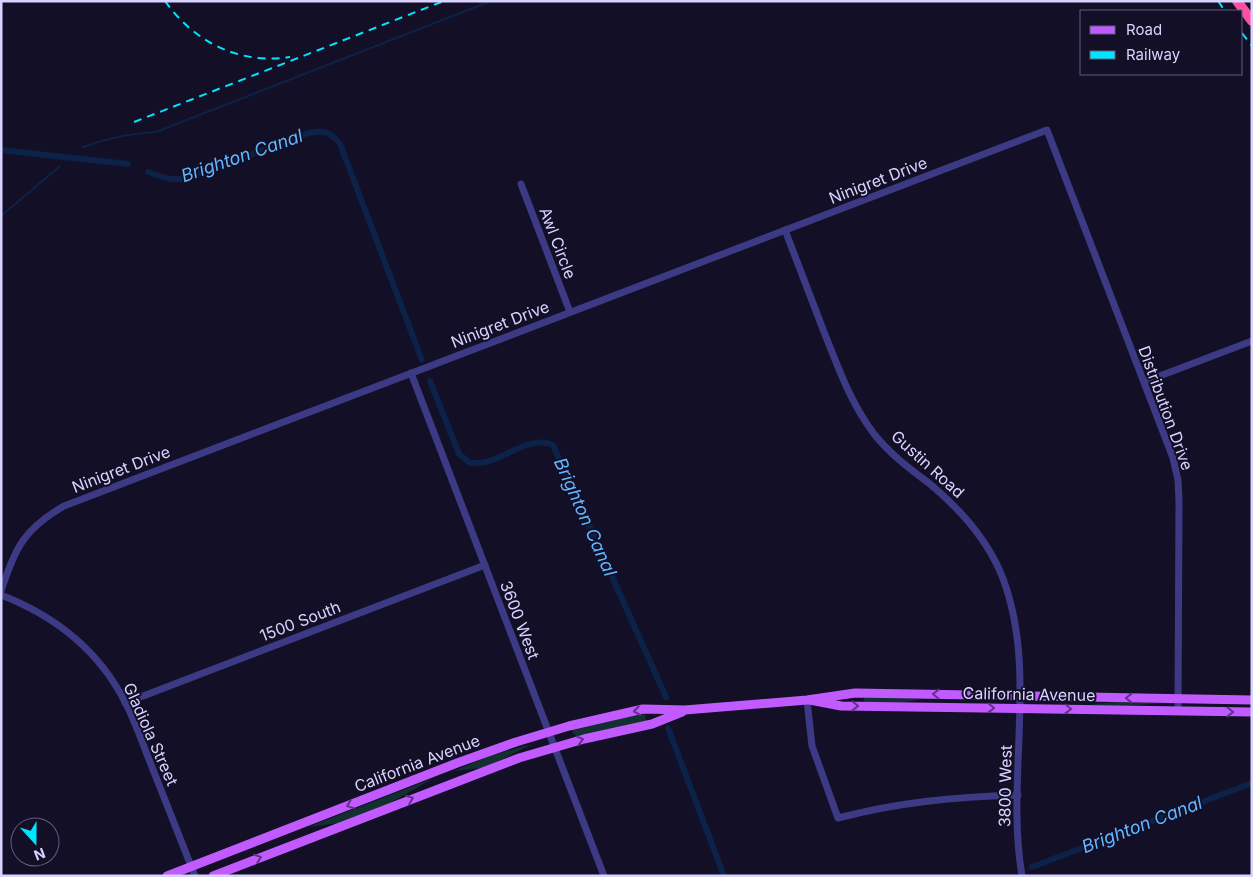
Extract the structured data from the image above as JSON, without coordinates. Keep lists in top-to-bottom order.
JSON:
{
  "streets": {
    "main road": ["California Avenue"],
    "street": [
      "Ninigret Drive",
      "Awl Circle",
      "Distribution Drive",
      "Gustin Road",
      "3600 West",
      "1500 South",
      "Gladiola Street",
      "3800 West"
    ]
  },
  "crossings": [
    ["Ninigret Drive", "Awl Circle"],
    ["Ninigret Drive", "Distribution Drive"],
    ["Ninigret Drive", "Gustin Road"],
    ["Ninigret Drive", "3600 West"],
    ["Distribution Drive", "California Avenue"],
    ["Gustin Road", "California Avenue"],
    ["Gustin Road", "3800 West"],
    ["3600 West", "1500 South"],
    ["3600 West", "California Avenue"],
    ["1500 South", "Gladiola Street"],
    ["California Avenue", "Gladiola Street"],
    ["California Avenue", "3800 West"]
  ],
  "water": ["Brighton Canal"],
  "legend": ["Road", "Railway"],
  "north": "bottom"
}
